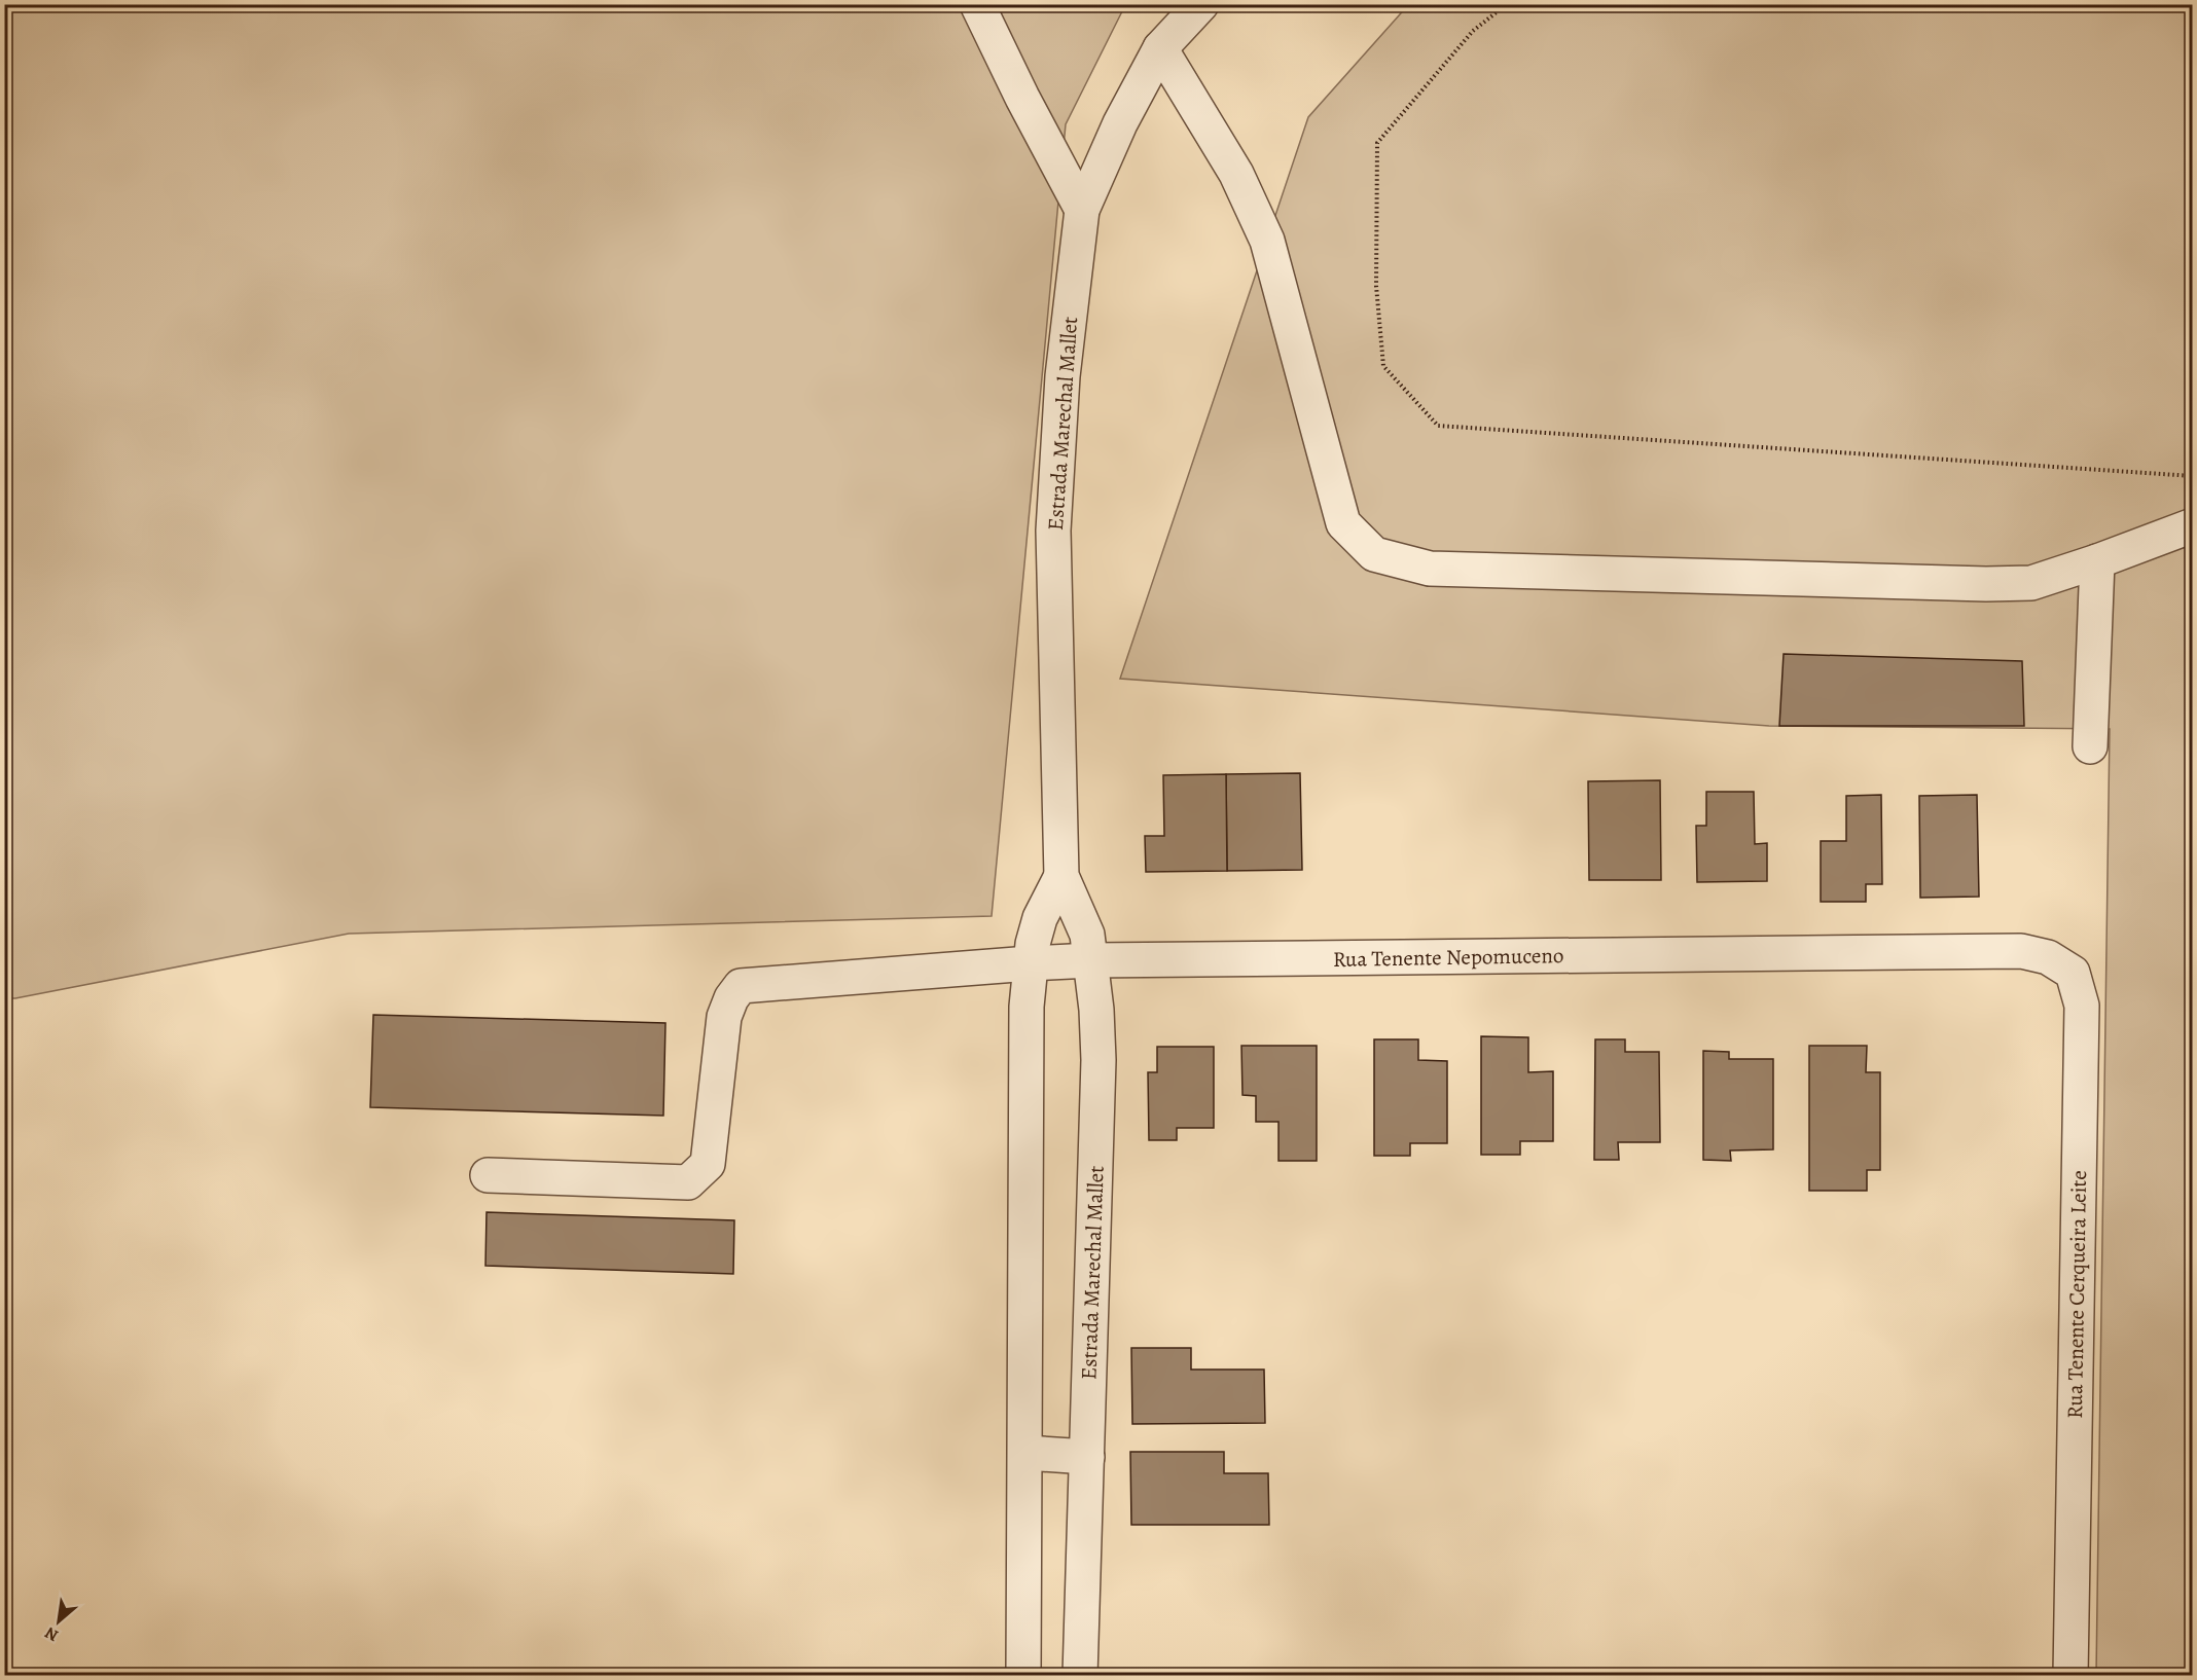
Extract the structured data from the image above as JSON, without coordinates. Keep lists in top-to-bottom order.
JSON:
{
  "streets": {
    "street": ["Estrada Marechal Mallet", "Rua Tenente Nepomuceno", "Rua Tenente Cerqueira Leite"]
  },
  "crossings": [
    ["Estrada Marechal Mallet", "Rua Tenente Nepomuceno"],
    ["Rua Tenente Nepomuceno", "Rua Tenente Cerqueira Leite"]
  ],
  "north": "bottom left"
}
